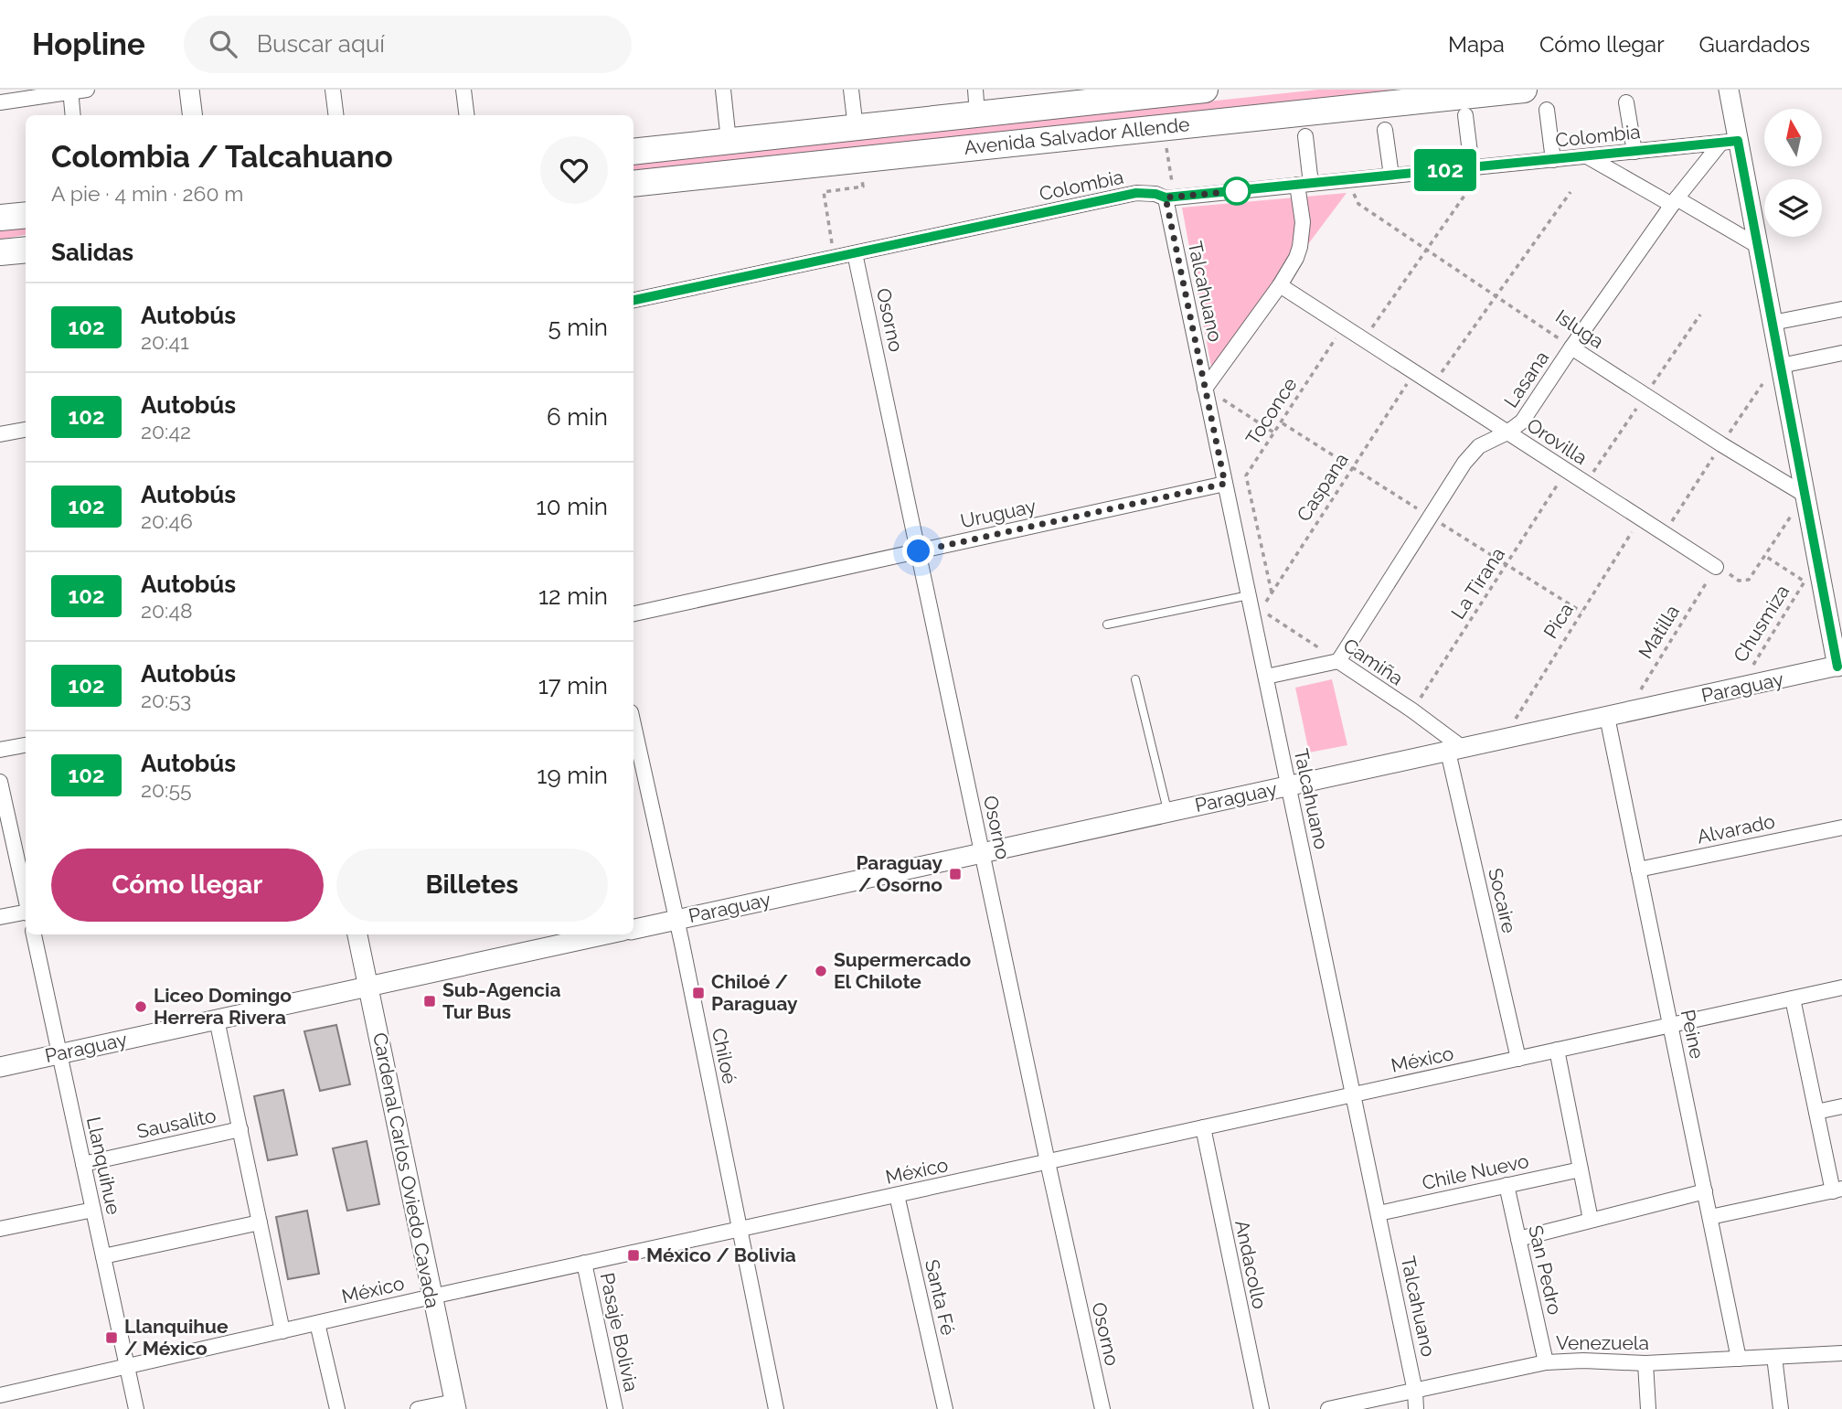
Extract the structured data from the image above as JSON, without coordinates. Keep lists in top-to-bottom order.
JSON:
{
  "streets": {
    "highway": ["Avenida Salvador Allende"],
    "street": [
      "Colombia",
      "Talcahuano",
      "Osorno",
      "Isluga",
      "Lasana",
      "Orovilla",
      "Uruguay",
      "Camiña",
      "Paraguay",
      "Alvarado",
      "Socaire",
      "Peine",
      "Chiloé",
      "México",
      "Sausalito",
      "Llanquihue",
      "Cardenal Carlos Oviedo Cavada",
      "Chile Nuevo",
      "Andacollo",
      "San Pedro",
      "Santa Fé",
      "Pasaje Bolivia",
      "Venezuela"
    ],
    "path": [
      "Toconce",
      "Caspana",
      "La Tirana",
      "Pica",
      "Chusmiza",
      "Matilla"
    ]
  },
  "crossings": [
    ["Colombia", "Talcahuano"],
    ["Colombia", "Osorno"],
    ["Colombia", "Isluga"],
    ["Colombia", "Lasana"],
    ["Talcahuano", "Uruguay"],
    ["Talcahuano", "Paraguay"],
    ["Talcahuano", "México"],
    ["Talcahuano", "Chile Nuevo"],
    ["Talcahuano", "Venezuela"],
    ["Osorno", "Uruguay"],
    ["Osorno", "Paraguay"],
    ["Osorno", "México"],
    ["Isluga", "Lasana"],
    ["Lasana", "Orovilla"],
    ["Lasana", "Camiña"],
    ["Toconce", "Orovilla"],
    ["Toconce", "Caspana"],
    ["Orovilla", "Caspana"],
    ["Orovilla", "La Tirana"],
    ["Orovilla", "Pica"],
    ["Orovilla", "Matilla"],
    ["Caspana", "Camiña"],
    ["La Tirana", "Camiña"],
    ["Pica", "Paraguay"],
    ["Chusmiza", "Paraguay"],
    ["Matilla", "Paraguay"],
    ["Matilla", "Peine"],
    ["Camiña", "Paraguay"],
    ["Camiña", "Socaire"],
    ["Paraguay", "Socaire"],
    ["Paraguay", "Peine"],
    ["Paraguay", "Chiloé"],
    ["Paraguay", "Llanquihue"],
    ["Paraguay", "Cardenal Carlos Oviedo Cavada"],
    ["Alvarado", "Peine"],
    ["Socaire", "México"],
    ["Peine", "México"],
    ["Peine", "Venezuela"],
    ["Chiloé", "México"],
    ["México", "Llanquihue"],
    ["México", "Cardenal Carlos Oviedo Cavada"],
    ["México", "Andacollo"],
    ["México", "Santa Fé"],
    ["México", "Pasaje Bolivia"],
    ["Sausalito", "Llanquihue"],
    ["Chile Nuevo", "San Pedro"],
    ["San Pedro", "Venezuela"]
  ],
  "places": {
    "transit": [
      "Paraguay / Osorno",
      "Chiloé / Paraguay",
      "Sub-Agencia Tur Bus",
      "México / Bolivia",
      "Llanquihue / México"
    ],
    "other": ["Supermercado El Chilote", "Liceo Domingo Herrera Rivera"]
  },
  "lines": ["bus line 102"],
  "north": "top",
  "page": {
    "header": "Hopline",
    "search": "Buscar aquí",
    "nav": ["Mapa", "Cómo llegar", "Guardados"],
    "on_map": "102",
    "heading": [
      ["Colombia / Talcahuano", "A pie · 4 min · 260 m"],
      "Salidas"
    ],
    "list": [
      {
        "mark": "102",
        "name": "Autobús",
        "note": "20:41",
        "value": "5 min"
      },
      {
        "mark": "102",
        "name": "Autobús",
        "note": "20:42",
        "value": "6 min"
      },
      {
        "mark": "102",
        "name": "Autobús",
        "note": "20:46",
        "value": "10 min"
      },
      {
        "mark": "102",
        "name": "Autobús",
        "note": "20:48",
        "value": "12 min"
      },
      {
        "mark": "102",
        "name": "Autobús",
        "note": "20:53",
        "value": "17 min"
      },
      {
        "mark": "102",
        "name": "Autobús",
        "note": "20:55",
        "value": "19 min"
      }
    ],
    "buttons": ["Cómo llegar", "Billetes"]
  }
}
